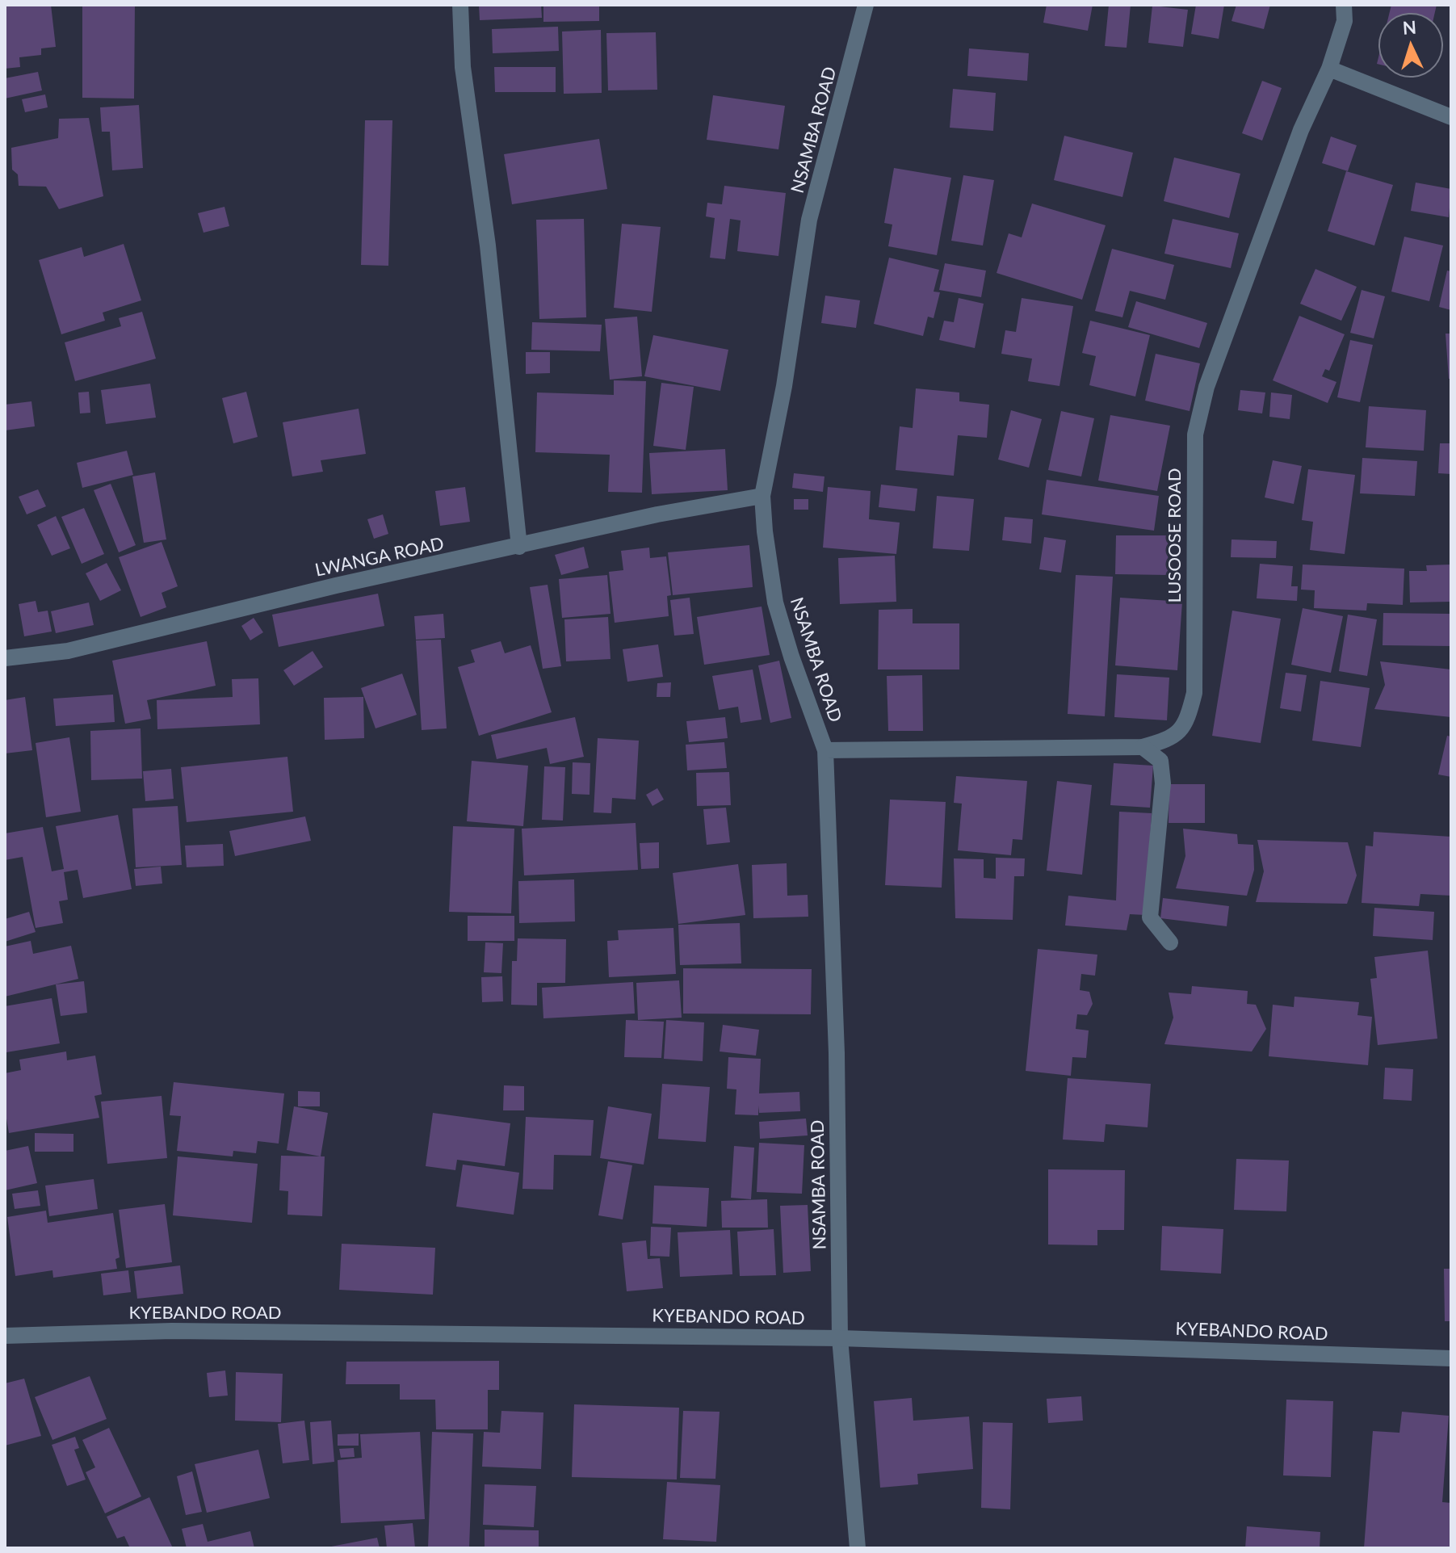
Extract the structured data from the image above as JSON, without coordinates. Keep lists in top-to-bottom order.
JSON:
{
  "streets": {
    "street": [
      "NSAMBA ROAD",
      "LUSOOSE ROAD",
      "LWANGA ROAD",
      "KYEBANDO ROAD"
    ]
  },
  "crossings": [
    ["NSAMBA ROAD", "LUSOOSE ROAD"],
    ["NSAMBA ROAD", "LWANGA ROAD"],
    ["NSAMBA ROAD", "KYEBANDO ROAD"]
  ],
  "north": "top"
}
